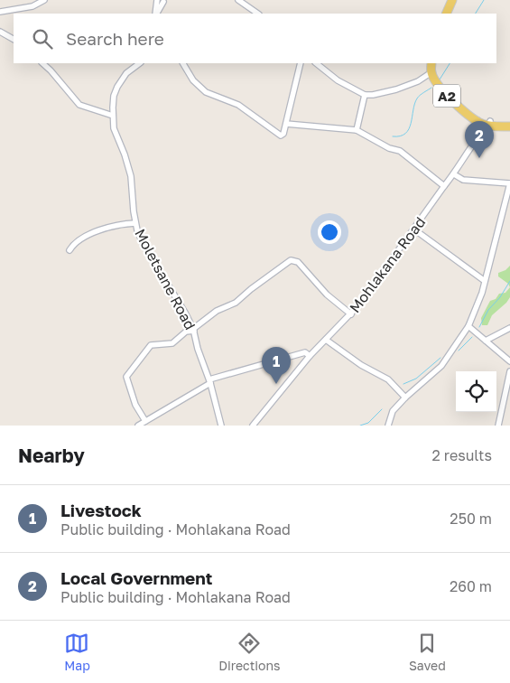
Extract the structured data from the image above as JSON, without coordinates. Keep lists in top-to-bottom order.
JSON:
{
  "streets": {
    "main road": ["A2"],
    "street": ["Mohlakana Road", "Moletsane Road"]
  },
  "crossings": [
    ["A2", "Mohlakana Road"]
  ],
  "page": {
    "search": "Search here",
    "pins": ["2", "1"],
    "heading": ["Nearby", "2 results"],
    "list": [
      {
        "mark": "1",
        "name": "Livestock",
        "note": "Public building · Mohlakana Road",
        "value": "250 m"
      },
      {
        "mark": "2",
        "name": "Local Government",
        "note": "Public building · Mohlakana Road",
        "value": "260 m"
      }
    ],
    "nav": ["Map", "Directions", "Saved"]
  }
}
